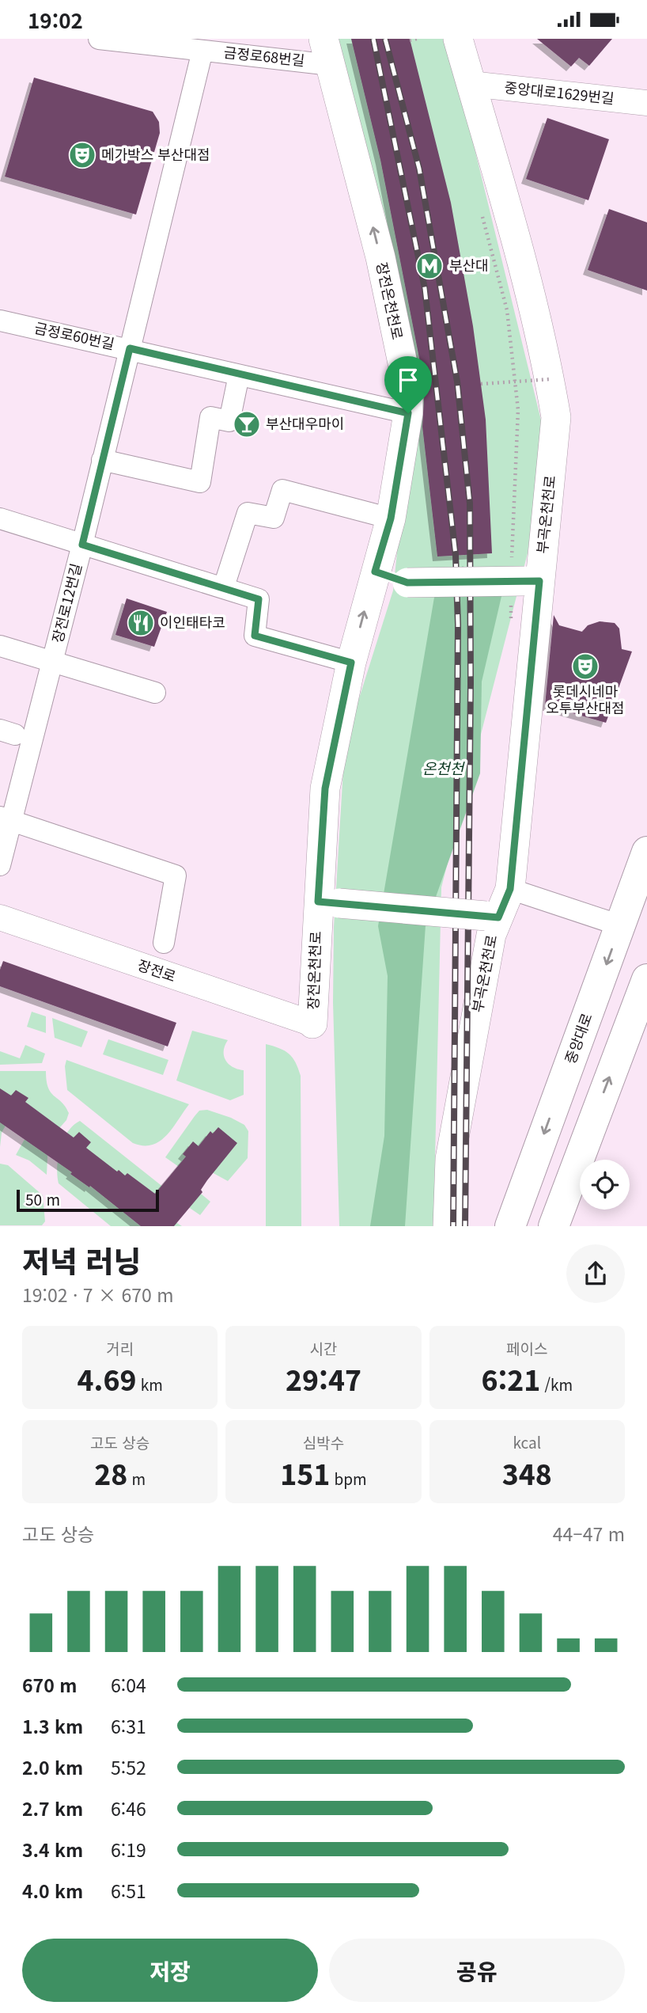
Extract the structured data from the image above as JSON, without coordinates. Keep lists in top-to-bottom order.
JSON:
{
  "streets": {
    "main road": ["장전온천천로", "부곡온천천로", "중앙대로"],
    "street": [
      "금정로68번길",
      "중앙대로1629번길",
      "금정로60번길",
      "장전로12번길",
      "장전로"
    ]
  },
  "crossings": [
    ["금정로68번길", "장전온천천로"],
    ["금정로68번길", "장전로12번길"],
    ["중앙대로1629번길", "부곡온천천로"],
    ["장전온천천로", "금정로60번길"],
    ["장전온천천로", "장전로"],
    ["금정로60번길", "장전로12번길"]
  ],
  "one_way": ["장전온천천로"],
  "water": ["온천천"],
  "places": {
    "theatre": ["메가박스 부산대점", "롯데시네마 오투부산대점"],
    "metro station": ["부산대"],
    "bar": ["부산대우마이"],
    "restaurant": ["이인태타코"]
  },
  "scale_bar": "50 m",
  "page": {
    "status": "19:02",
    "scale": "50 m",
    "heading": ["저녁 러닝", "19:02 · 7 × 670 m"],
    "stats": [
      ["거리", "4.69 km"],
      ["시간", "29:47"],
      ["페이스", "6:21 /km"],
      ["고도 상승", "28 m"],
      ["심박수", "151 bpm"],
      ["kcal", "348"]
    ],
    "chart": ["고도 상승", "44–47 m"],
    "list": [
      {
        "name": "670 m",
        "note": "6:04"
      },
      {
        "name": "1.3 km",
        "note": "6:31"
      },
      {
        "name": "2.0 km",
        "note": "5:52"
      },
      {
        "name": "2.7 km",
        "note": "6:46"
      },
      {
        "name": "3.4 km",
        "note": "6:19"
      },
      {
        "name": "4.0 km",
        "note": "6:51"
      }
    ],
    "buttons": ["저장", "공유"]
  }
}
